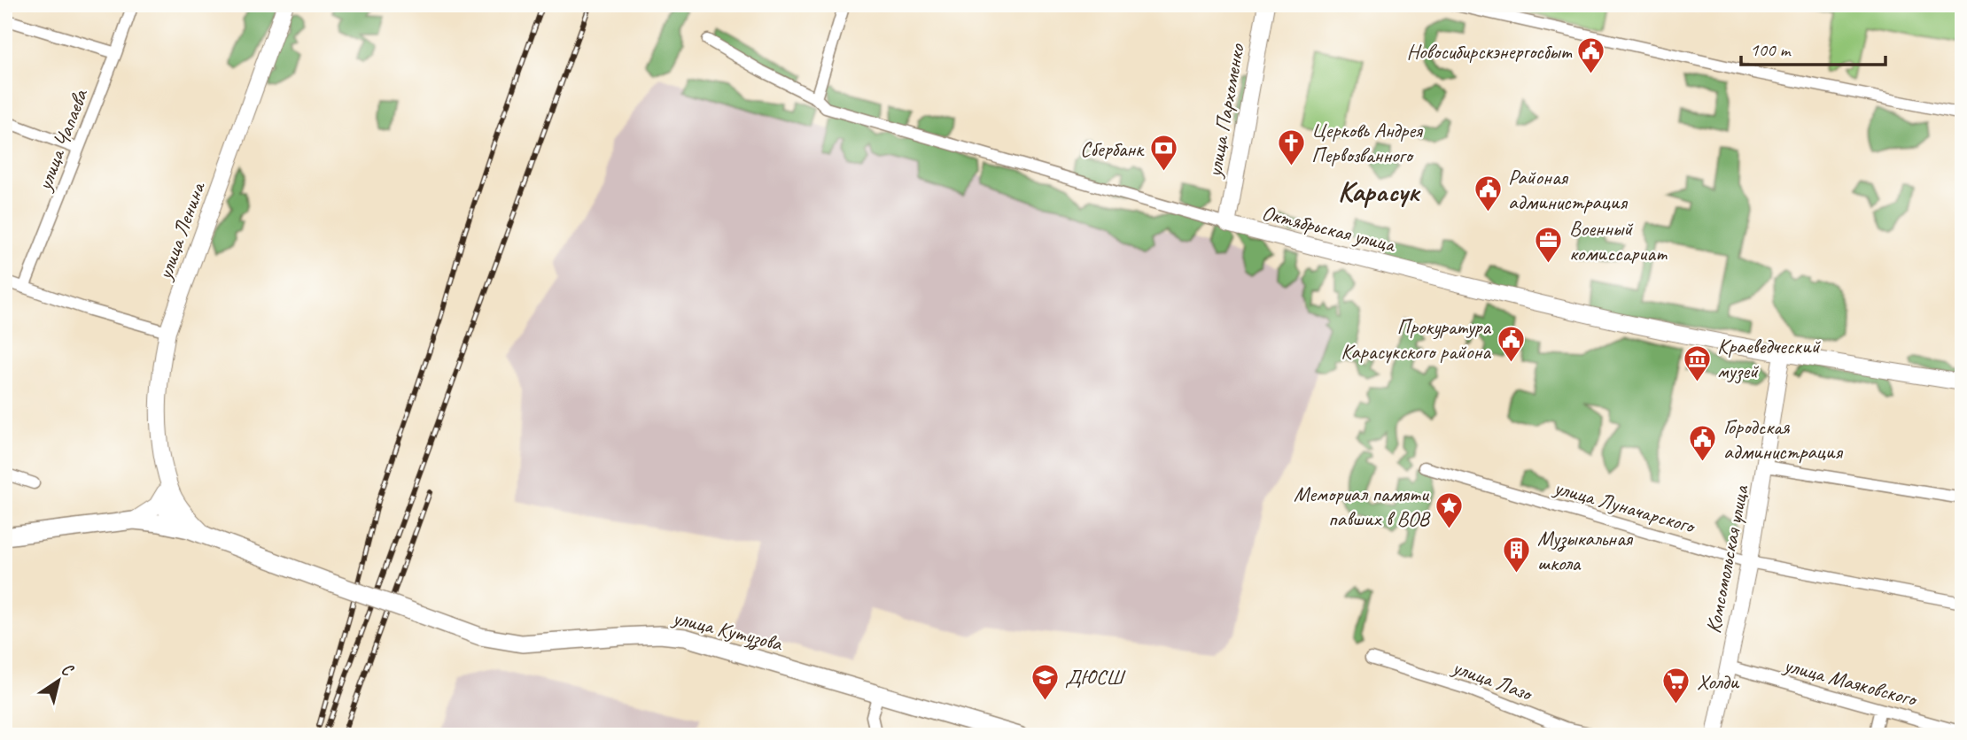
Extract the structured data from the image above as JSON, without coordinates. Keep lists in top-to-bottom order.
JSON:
{
  "streets": {
    "main road": ["улица Кутузова"],
    "street": [
      "улица Пархоменко",
      "улица Чапаева",
      "Октябрьская улица",
      "улица Ленина",
      "улица Луначарского",
      "Комсомольская улица",
      "улица Лазо",
      "улица Маяковского"
    ]
  },
  "crossings": [
    ["улица Пархоменко", "Октябрьская улица"],
    ["Октябрьская улица", "Комсомольская улица"],
    ["улица Ленина", "улица Кутузова"],
    ["улица Луначарского", "Комсомольская улица"],
    ["Комсомольская улица", "улица Маяковского"]
  ],
  "districts": ["Карасук"],
  "places": {
    "public building": [
      "Новосибирскэнергосбыт",
      "Районая администрация",
      "Прокуратура Карасукского района",
      "Городская администрация"
    ],
    "church": ["Церковь Андрея Первозванного"],
    "bank": ["Сбербанк"],
    "office": ["Военный комиссариат"],
    "museum": ["Краеведческий музей"],
    "place": ["Мемориал памяти павших в ВОВ"],
    "building": ["Музыкальная школа"],
    "school or university": ["ДЮСШ"],
    "supermarket": ["Холди"]
  },
  "scale_bar": "100 m",
  "north": "top right"
}
